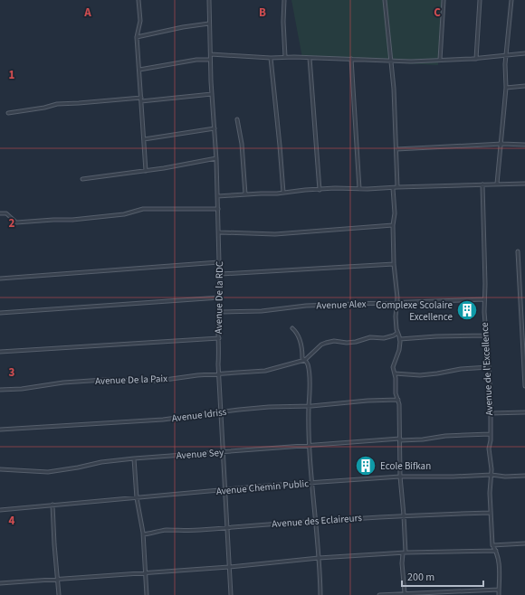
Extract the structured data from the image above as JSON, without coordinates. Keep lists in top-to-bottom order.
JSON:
{
  "streets": {
    "street": [
      "Avenue De la RDC",
      "Avenue Alex",
      "Avenue de l'Excellence",
      "Avenue De la Paix",
      "Avenue Idriss",
      "Avenue Sey",
      "Avenue Chemin Public",
      "Avenue des Eclaireurs"
    ]
  },
  "crossings": [
    ["Avenue De la RDC", "Avenue Alex"],
    ["Avenue De la RDC", "Avenue De la Paix"],
    ["Avenue De la RDC", "Avenue Idriss"],
    ["Avenue De la RDC", "Avenue Sey"],
    ["Avenue De la RDC", "Avenue Chemin Public"],
    ["Avenue De la RDC", "Avenue des Eclaireurs"],
    ["Avenue Alex", "Avenue de l'Excellence"],
    ["Avenue de l'Excellence", "Avenue Sey"],
    ["Avenue de l'Excellence", "Avenue Chemin Public"],
    ["Avenue de l'Excellence", "Avenue des Eclaireurs"]
  ],
  "places": {
    "building": ["Complexe Scolaire Excellence", "Ecole Bifkan"]
  },
  "scale_bar": "200 m",
  "grid": {
    "columns": ["A", "B", "C"],
    "rows": [
      "1",
      "2",
      "3",
      "4"
    ]
  }
}
